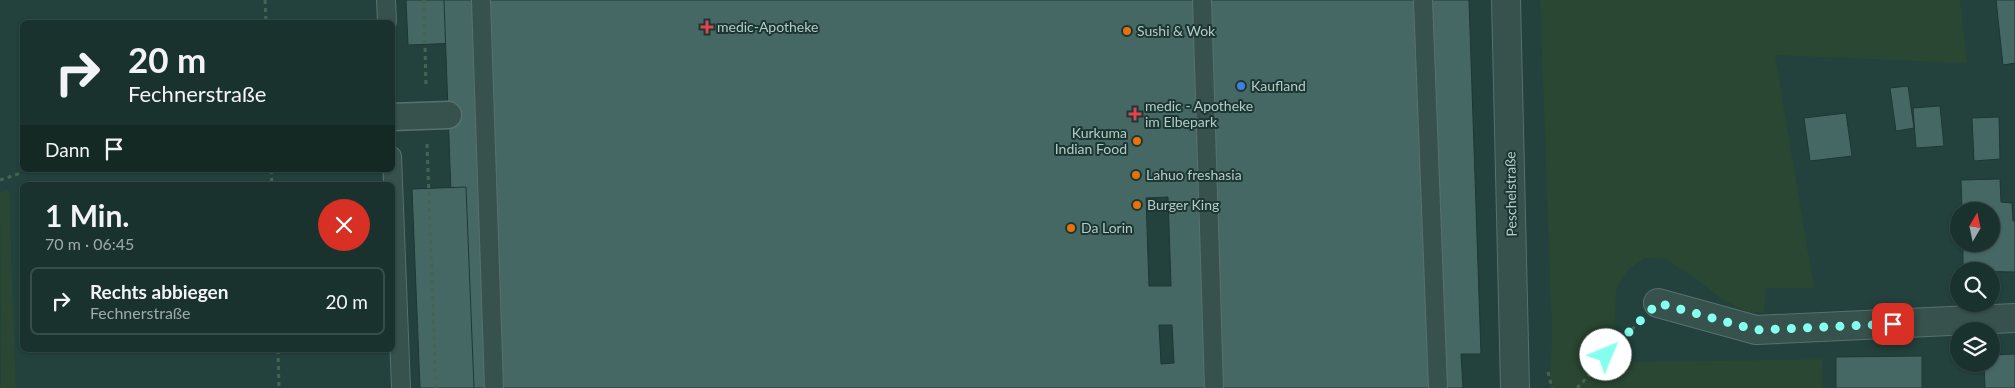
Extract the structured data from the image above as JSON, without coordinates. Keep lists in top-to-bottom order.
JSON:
{
  "streets": {
    "street": ["Peschelstraße"]
  },
  "places": {
    "health": ["medic-Apotheke", "medic - Apotheke im Elbepark"],
    "other": [
      "Sushi & Wok",
      "Kaufland",
      "Kurkuma Indian Food",
      "Lahuo freshasia",
      "Burger King",
      "Da Lorin"
    ]
  },
  "north": "top",
  "page": {
    "turn": ["20 m", "Fechnerstraße"],
    "then": "Dann",
    "heading": ["1 Min.", "70 m · 06:45"],
    "list": [
      {
        "name": "Rechts abbiegen",
        "note": "Fechnerstraße",
        "value": "20 m"
      }
    ]
  }
}
